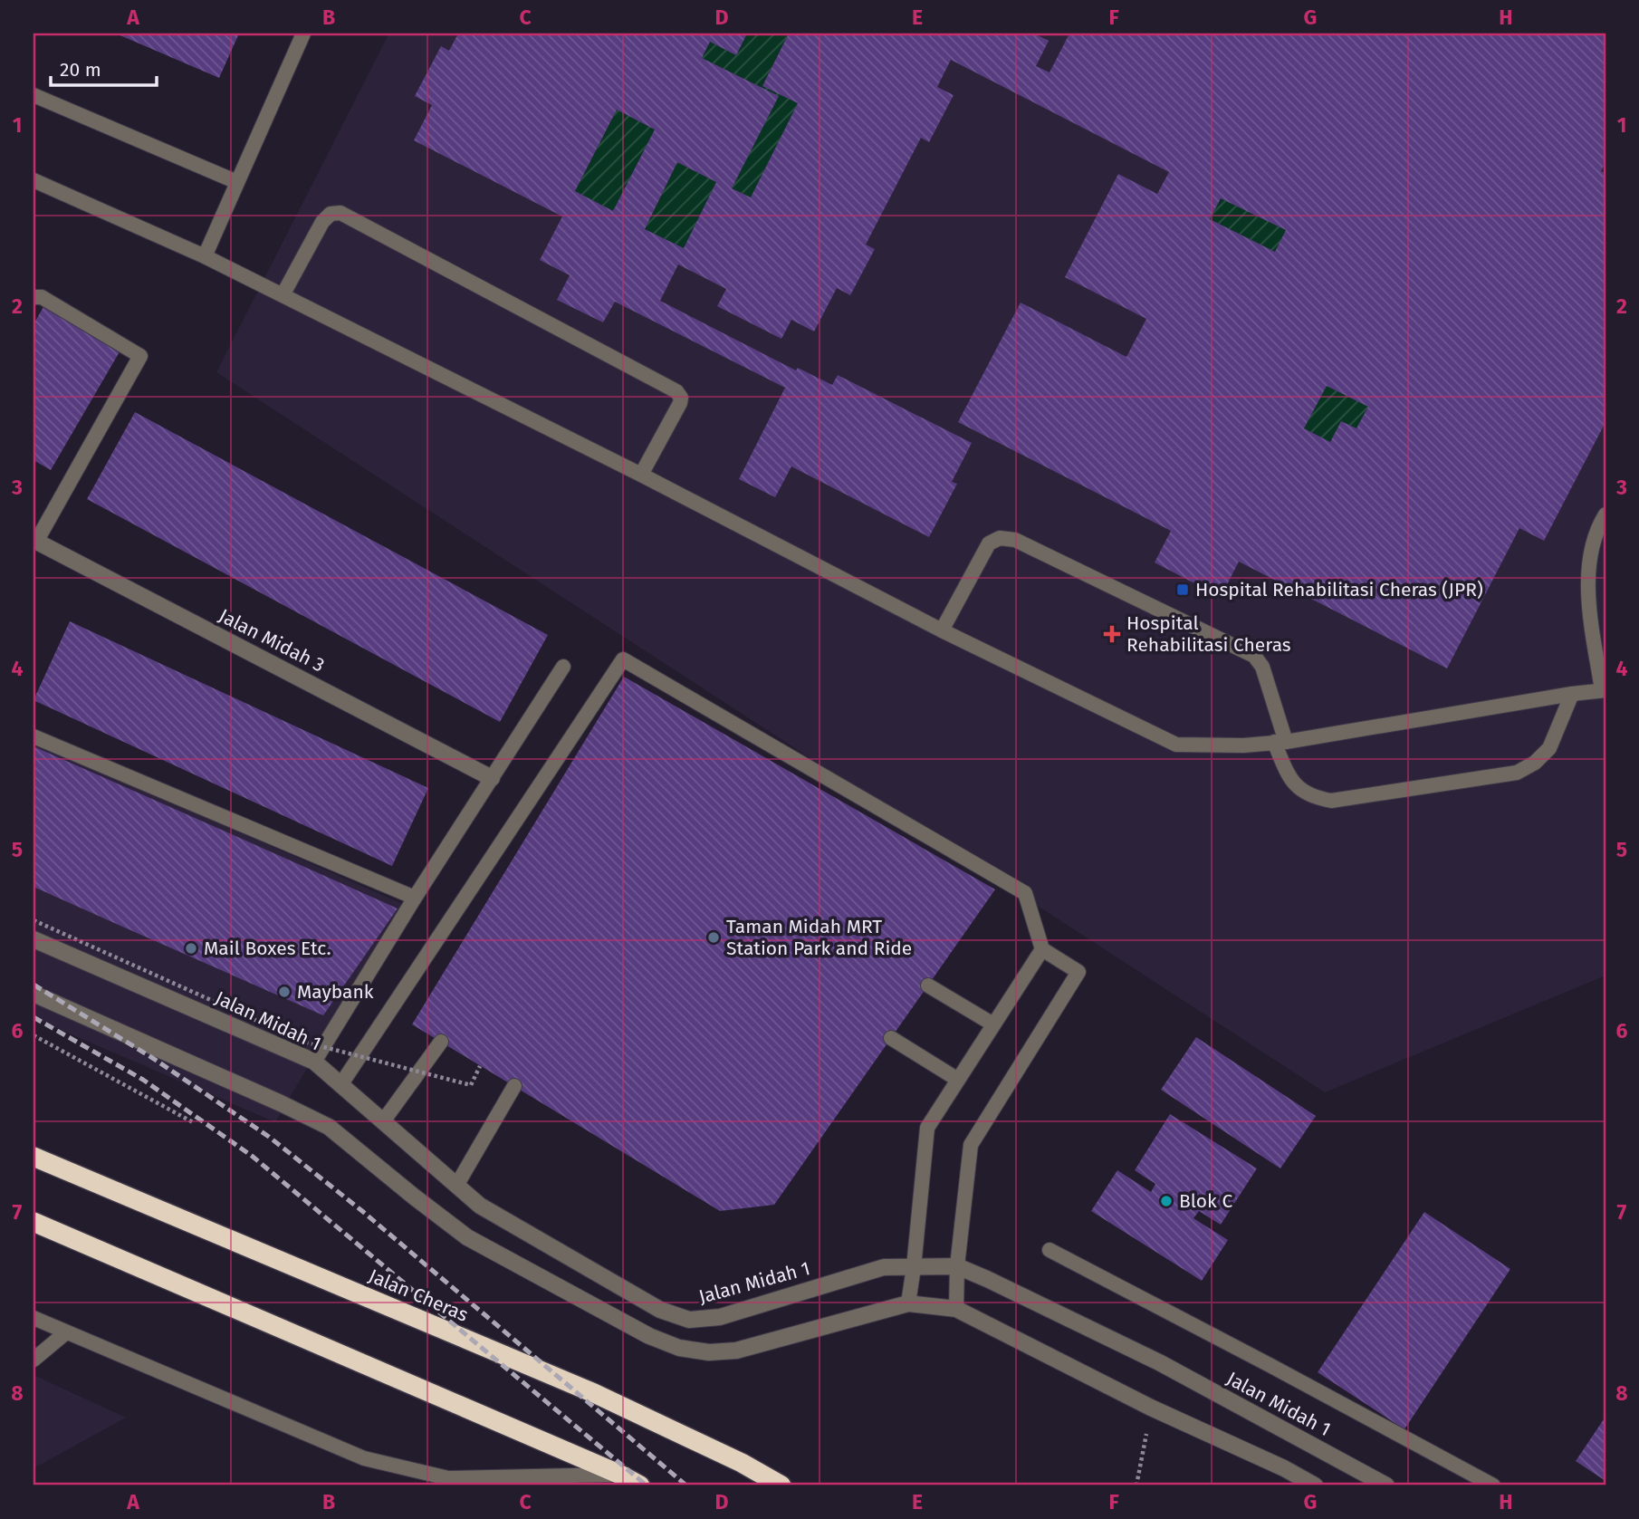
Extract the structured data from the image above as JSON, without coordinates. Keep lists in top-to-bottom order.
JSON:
{
  "streets": {
    "highway": ["Jalan Cheras"],
    "street": ["Jalan Midah 3", "Jalan Midah 1"]
  },
  "places": {
    "transit": ["Hospital Rehabilitasi Cheras (JPR)"],
    "health": ["Hospital Rehabilitasi Cheras"],
    "other": [
      "Taman Midah MRT Station Park and Ride",
      "Mail Boxes Etc.",
      "Maybank",
      "Blok C"
    ]
  },
  "scale_bar": "20 m",
  "grid": {
    "columns": [
      "A",
      "B",
      "C",
      "D",
      "E",
      "F",
      "G",
      "H"
    ],
    "rows": [
      "1",
      "2",
      "3",
      "4",
      "5",
      "6",
      "7",
      "8"
    ]
  }
}
